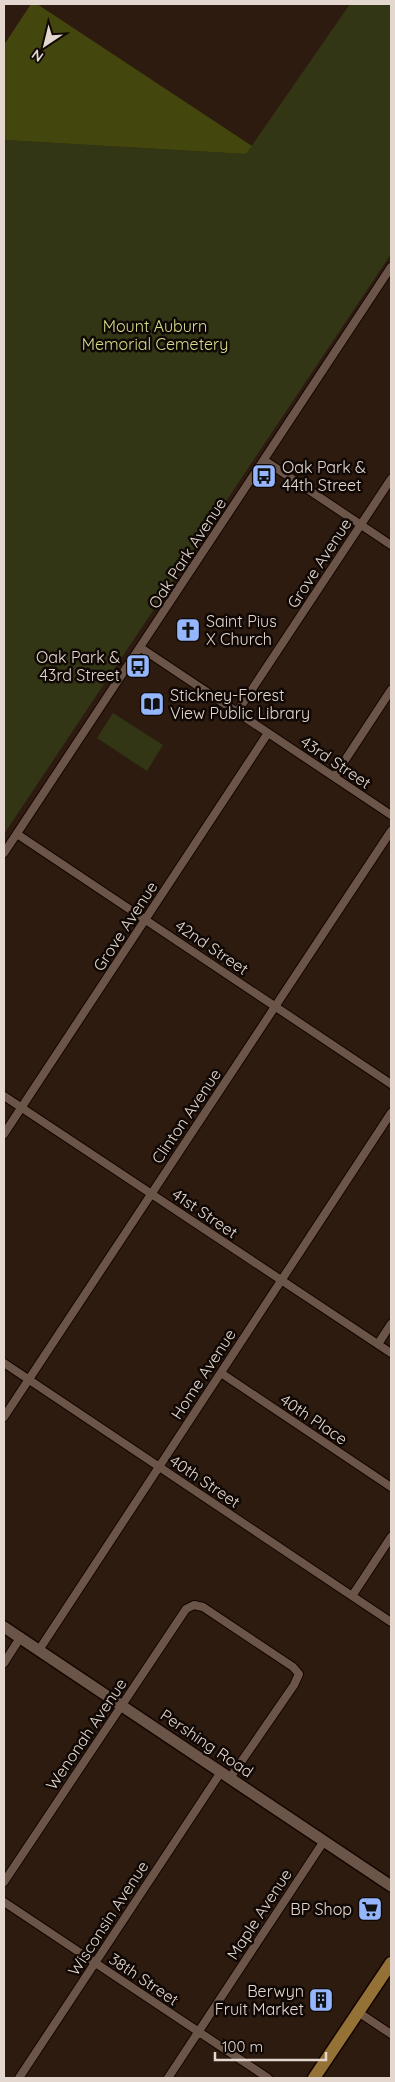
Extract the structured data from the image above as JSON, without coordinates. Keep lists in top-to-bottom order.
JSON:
{
  "streets": {
    "main road": ["Pershing Road"],
    "street": [
      "Oak Park Avenue",
      "Grove Avenue",
      "43rd Street",
      "42nd Street",
      "Clinton Avenue",
      "41st Street",
      "Home Avenue",
      "40th Place",
      "40th Street",
      "Wenonah Avenue",
      "Maple Avenue",
      "Wisconsin Avenue",
      "38th Street"
    ]
  },
  "crossings": [
    ["Oak Park Avenue", "43rd Street"],
    ["Oak Park Avenue", "42nd Street"],
    ["Grove Avenue", "43rd Street"],
    ["Grove Avenue", "42nd Street"],
    ["Grove Avenue", "41st Street"],
    ["42nd Street", "Clinton Avenue"],
    ["Clinton Avenue", "41st Street"],
    ["Clinton Avenue", "40th Street"],
    ["41st Street", "Home Avenue"],
    ["Home Avenue", "40th Place"],
    ["Home Avenue", "40th Street"],
    ["Home Avenue", "Pershing Road"],
    ["Wenonah Avenue", "Pershing Road"],
    ["Wenonah Avenue", "Wisconsin Avenue"],
    ["Pershing Road", "Maple Avenue"],
    ["Pershing Road", "Wisconsin Avenue"],
    ["Maple Avenue", "38th Street"],
    ["Wisconsin Avenue", "38th Street"]
  ],
  "parks": ["Mount Auburn Memorial Cemetery"],
  "places": {
    "bus stop": ["Oak Park & 44th Street", "Oak Park & 43rd Street"],
    "church": ["Saint Pius X Church"],
    "library": ["Stickney-Forest View Public Library"],
    "supermarket": ["BP Shop"],
    "building": ["Berwyn Fruit Market"]
  },
  "scale_bar": "100 m",
  "north": "bottom left"
}
